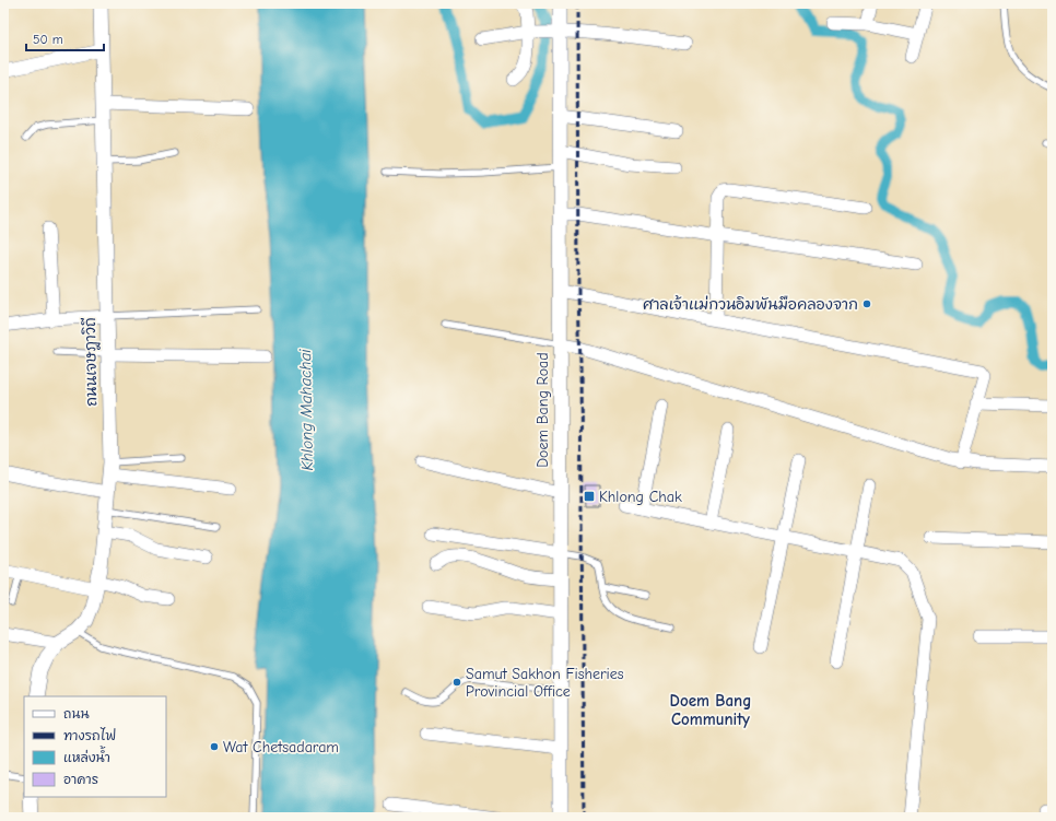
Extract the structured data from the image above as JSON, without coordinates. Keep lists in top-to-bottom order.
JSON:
{
  "streets": {
    "street": ["ถนนเจษฎาวิถี", "Doem Bang Road"]
  },
  "districts": ["Doem Bang Community"],
  "water": ["Khlong Mahachai"],
  "places": {
    "other": ["ศาลเจ้าแม่กวนอิมพันมือคลองจาก", "Samut Sakhon Fisheries Provincial Office", "Wat Chetsadaram"],
    "transit": ["Khlong Chak"]
  },
  "legend": [
    "ถนน",
    "ทางรถไฟ",
    "แหล่งน้ำ",
    "อาคาร"
  ],
  "scale_bar": "50 m"
}
